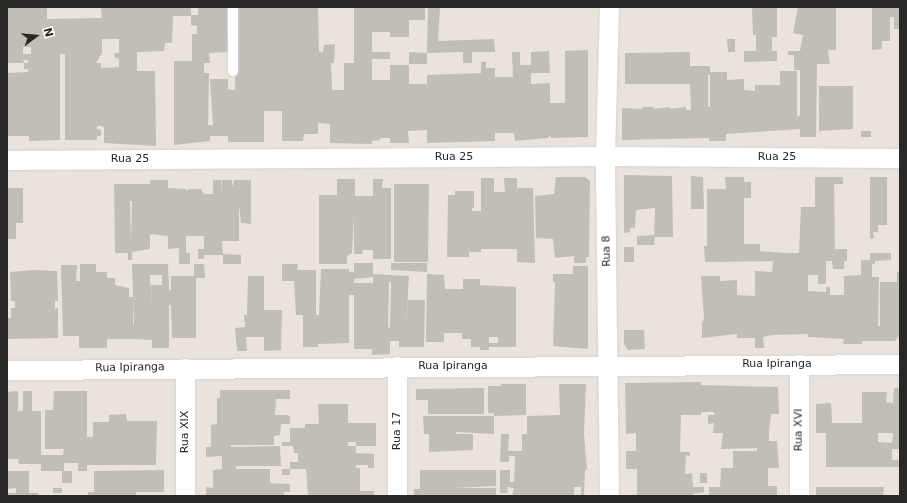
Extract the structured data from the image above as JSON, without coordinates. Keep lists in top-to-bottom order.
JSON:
{
  "streets": {
    "street": [
      "Rua 25",
      "Rua 8",
      "Rua Ipiranga",
      "Rua XVI",
      "Rua 17",
      "Rua XIX"
    ]
  },
  "crossings": [
    ["Rua 25", "Rua 8"],
    ["Rua 8", "Rua Ipiranga"],
    ["Rua Ipiranga", "Rua XVI"],
    ["Rua Ipiranga", "Rua 17"],
    ["Rua Ipiranga", "Rua XIX"]
  ],
  "north": "right"
}
